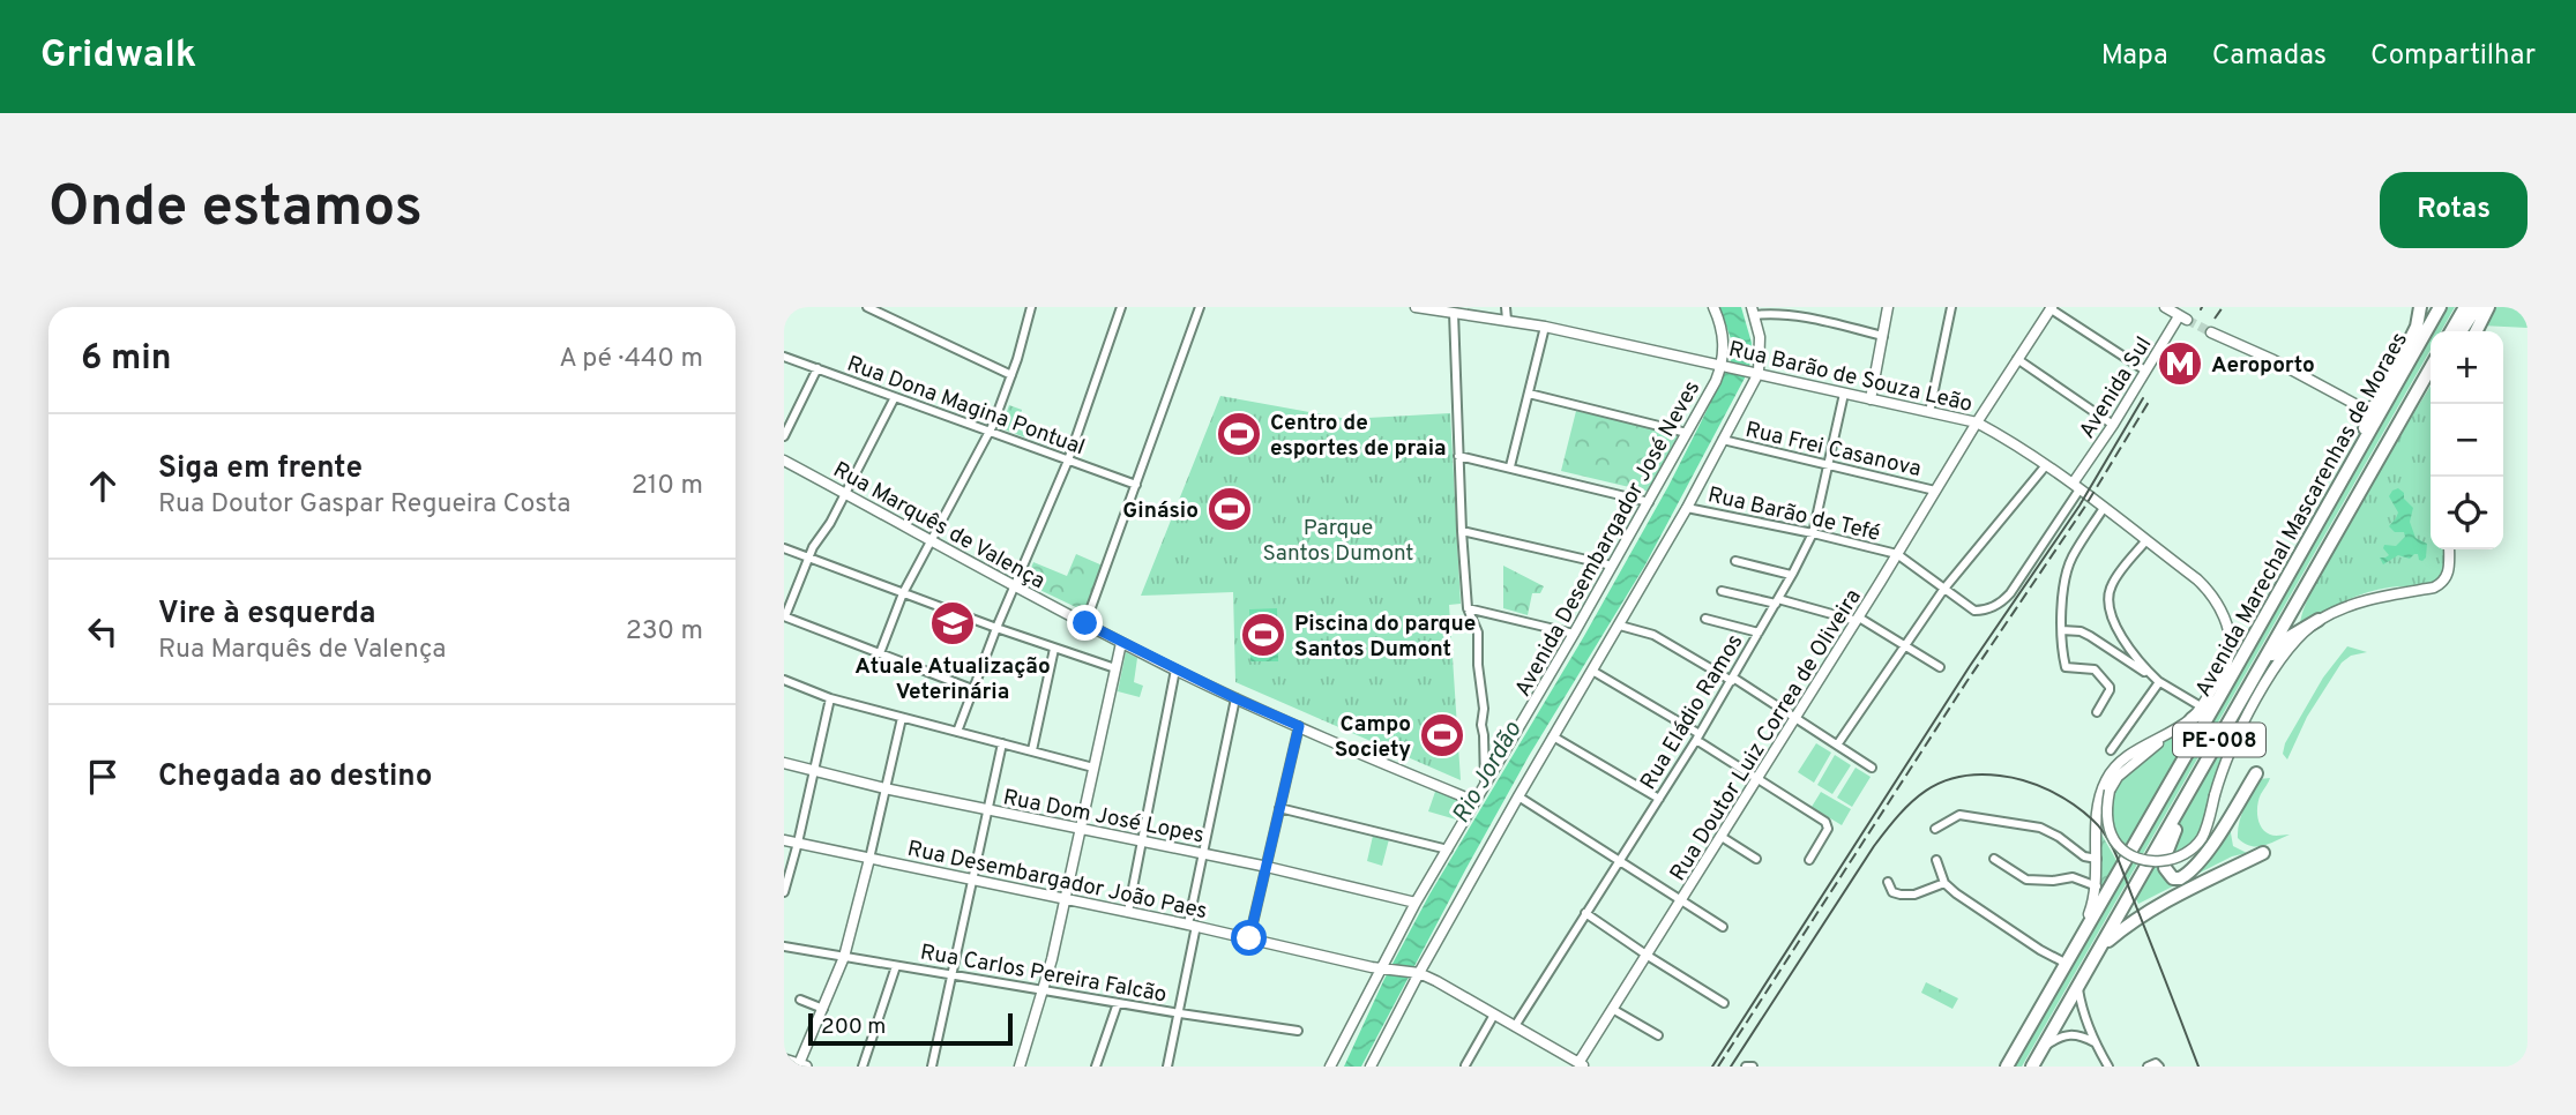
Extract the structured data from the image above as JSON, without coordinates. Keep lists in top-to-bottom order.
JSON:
{
  "streets": {
    "highway": ["Avenida Marechal Mascarenhas de Moraes", "PE-008"],
    "street": [
      "Rua Barão de Souza Leão",
      "Avenida Sul",
      "Rua Dona Magina Pontual",
      "Rua Frei Casanova",
      "Rua Barão de Tefé",
      "Rua Marquês de Valença",
      "Avenida Desembargador José Neves",
      "Rua Eládio Ramos",
      "Rua Doutor Luiz Correa de Oliveira",
      "Rua Dom José Lopes",
      "Rua Desembargador João Paes",
      "Rua Carlos Pereira Falcão"
    ]
  },
  "crossings": [
    ["Rua Barão de Souza Leão", "Avenida Sul"],
    ["Rua Barão de Souza Leão", "Avenida Marechal Mascarenhas de Moraes"],
    ["Rua Barão de Souza Leão", "Avenida Desembargador José Neves"],
    ["Rua Barão de Souza Leão", "Rua Eládio Ramos"],
    ["Rua Barão de Souza Leão", "Rua Doutor Luiz Correa de Oliveira"],
    ["Avenida Sul", "Rua Barão de Tefé"],
    ["Rua Frei Casanova", "Rua Eládio Ramos"],
    ["Rua Frei Casanova", "Rua Doutor Luiz Correa de Oliveira"],
    ["Rua Barão de Tefé", "Rua Eládio Ramos"],
    ["Rua Barão de Tefé", "Rua Doutor Luiz Correa de Oliveira"],
    ["Rua Marquês de Valença", "Avenida Desembargador José Neves"],
    ["Avenida Desembargador José Neves", "Rua Dom José Lopes"],
    ["Avenida Desembargador José Neves", "Rua Desembargador João Paes"],
    ["Rua Eládio Ramos", "Rua Desembargador João Paes"],
    ["Rua Doutor Luiz Correa de Oliveira", "Rua Desembargador João Paes"]
  ],
  "water": ["Rio Jordão"],
  "parks": ["Parque Santos Dumont"],
  "places": {
    "metro station": ["Aeroporto"],
    "sports": [
      "Centro de esportes de praia",
      "Ginásio",
      "Piscina do parque Santos Dumont",
      "Campo Society"
    ],
    "school or university": ["Atuale Atualização Veterinária"]
  },
  "scale_bar": "200 m",
  "page": {
    "header": "Gridwalk",
    "nav": ["Mapa", "Camadas", "Compartilhar"],
    "buttons": "Rotas",
    "title": "Onde estamos",
    "heading": ["6 min", "A pé · 440 m"],
    "map_buttons": ["+", "−"],
    "list": [
      ["Siga em frente", "Rua Doutor Gaspar Regueira Costa", "210 m"],
      ["Vire à esquerda", "Rua Marquês de Valença", "230 m"],
      "Chegada ao destino"
    ],
    "scale": "200 m"
  }
}
